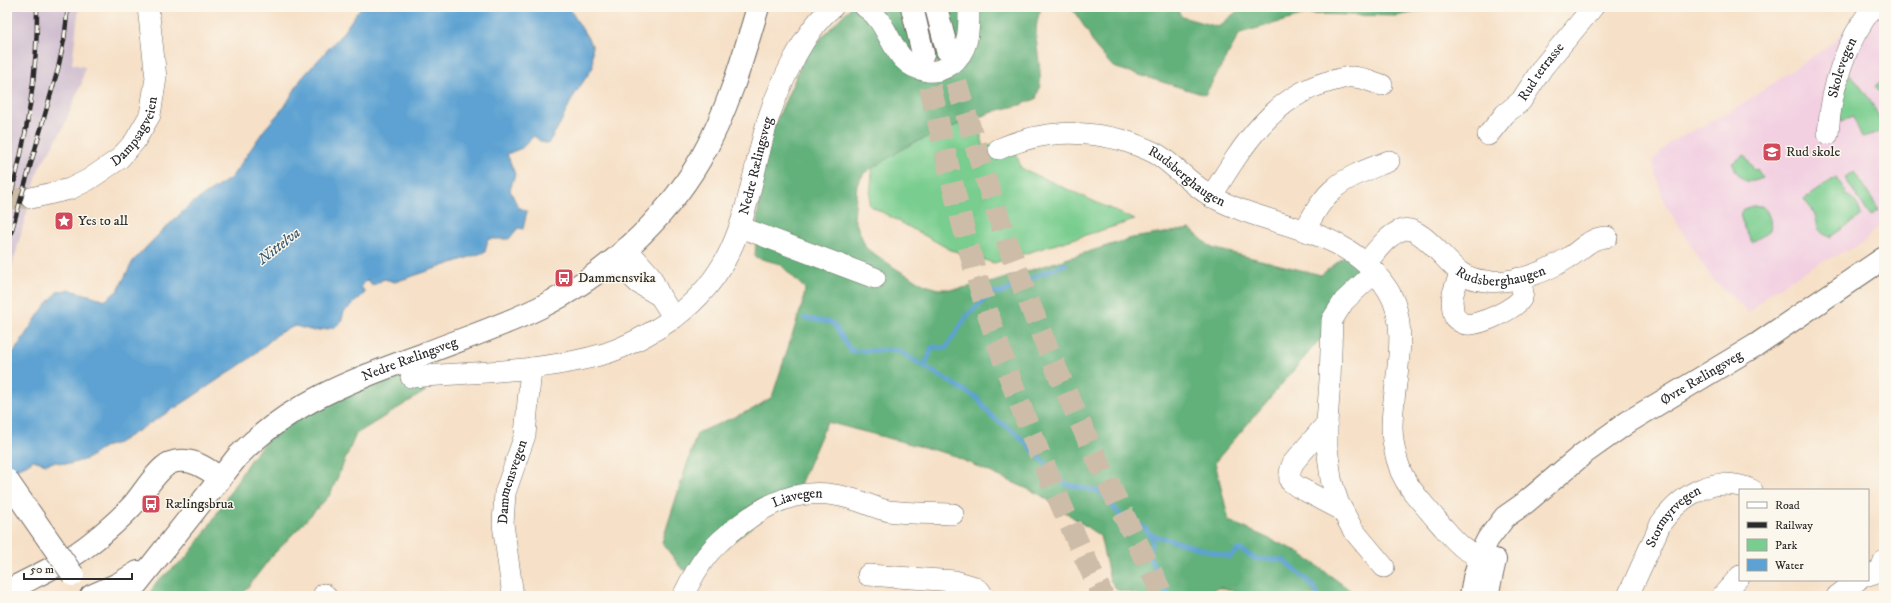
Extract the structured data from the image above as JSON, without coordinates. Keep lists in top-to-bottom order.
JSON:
{
  "streets": {
    "main road": ["Nedre Rælingsveg", "Øvre Rælingsveg"],
    "street": [
      "Skolevegen",
      "Rud terrasse",
      "Dampsagveien",
      "Rudsberghaugen",
      "Dammensvegen",
      "Liavegen",
      "Stormyrvegen"
    ]
  },
  "crossings": [
    ["Nedre Rælingsveg", "Dammensvegen"],
    ["Rudsberghaugen", "Øvre Rælingsveg"]
  ],
  "water": ["Nittelva"],
  "places": {
    "school or university": ["Rud skole"],
    "place": ["Yes to all"],
    "bus stop": ["Dammensvika", "Rælingsbrua"]
  },
  "legend": [
    "Road",
    "Railway",
    "Park",
    "Water"
  ],
  "scale_bar": "50 m"
}
